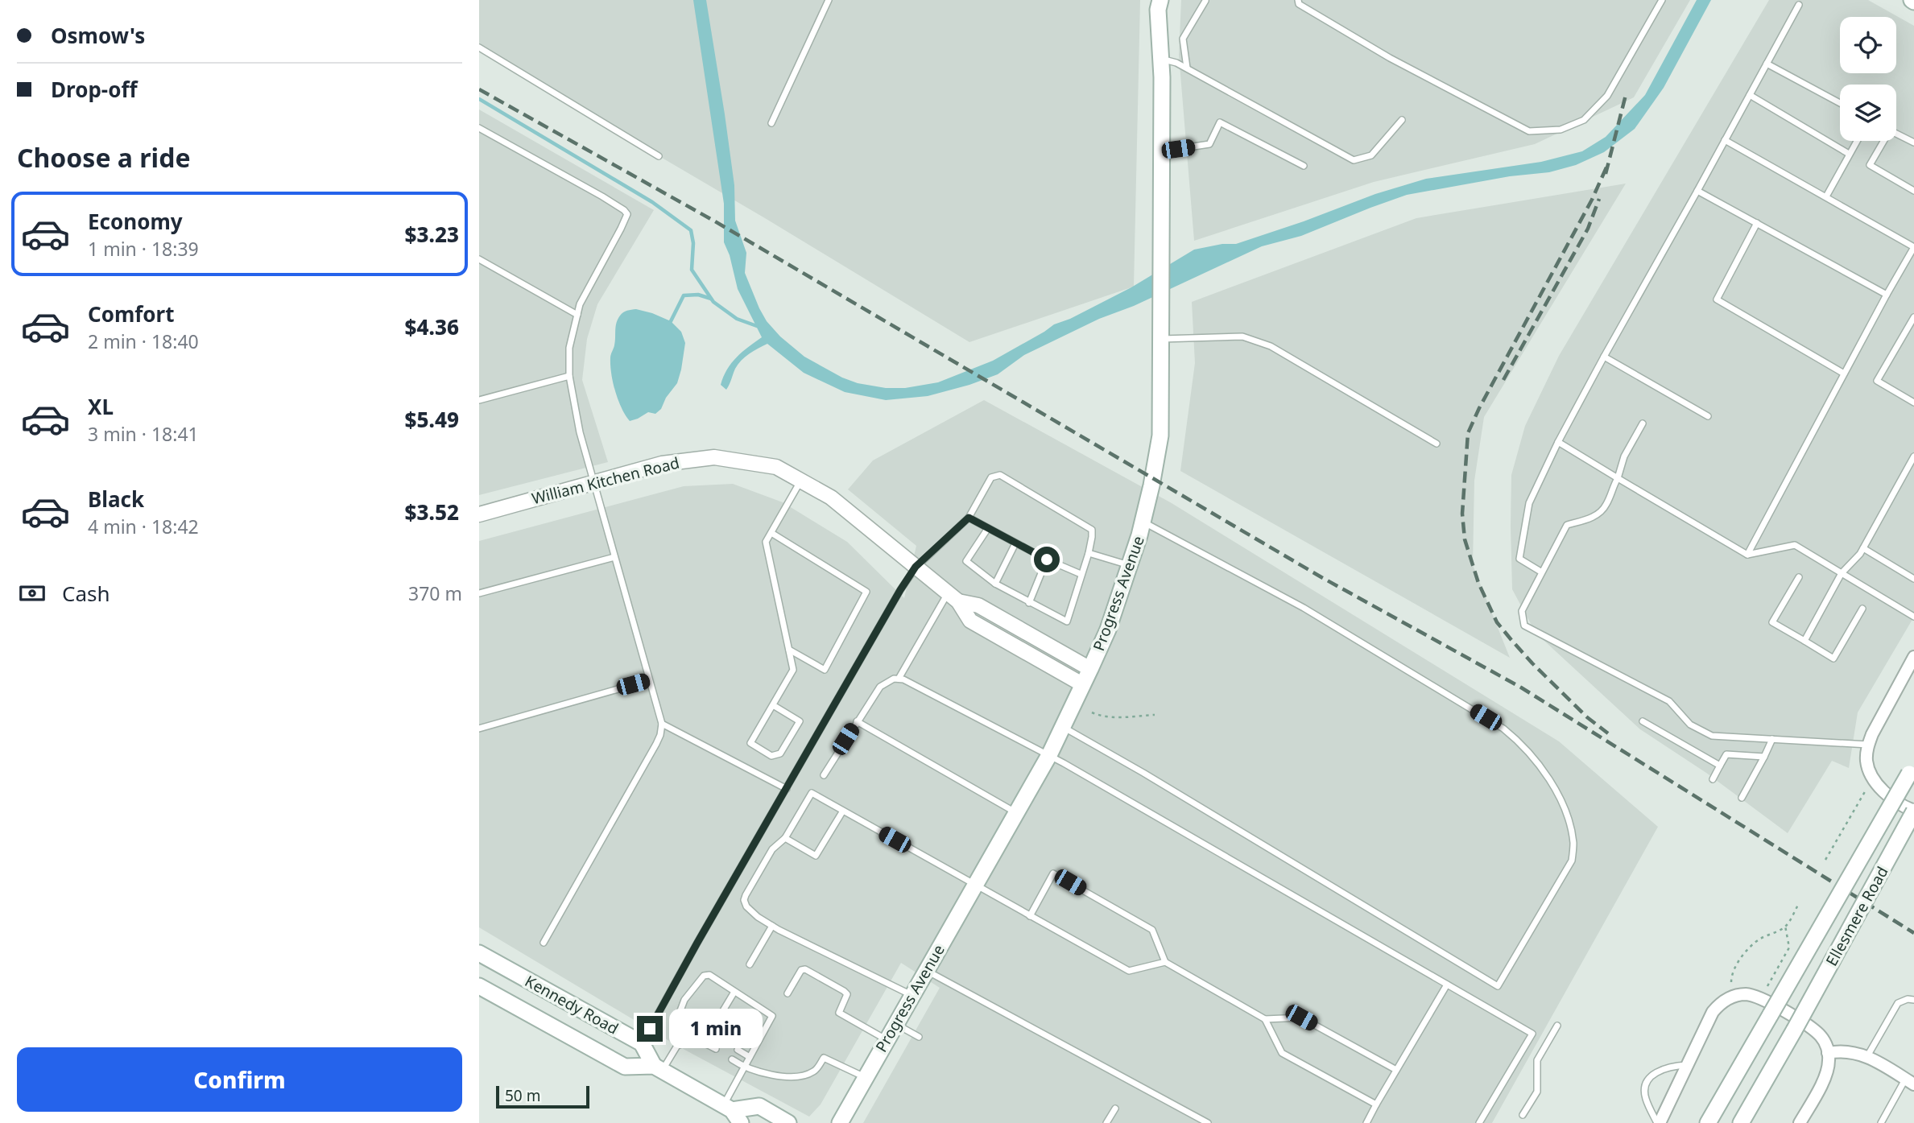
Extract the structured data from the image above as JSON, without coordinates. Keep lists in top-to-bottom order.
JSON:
{
  "streets": {
    "main road": ["Progress Avenue", "Ellesmere Road", "Kennedy Road"],
    "street": ["William Kitchen Road"]
  },
  "crossings": [
    ["William Kitchen Road", "Progress Avenue"]
  ],
  "scale_bar": "50 m",
  "page": {
    "banner": ["Osmow's", "Drop-off"],
    "heading": "Choose a ride",
    "list": [
      {
        "name": "Economy",
        "note": "1 min · 18:39",
        "value": "$3.23"
      },
      {
        "name": "Comfort",
        "note": "2 min · 18:40",
        "value": "$4.36"
      },
      {
        "name": "XL",
        "note": "3 min · 18:41",
        "value": "$5.49"
      },
      {
        "name": "Black",
        "note": "4 min · 18:42",
        "value": "$3.52"
      }
    ],
    "pay": ["Cash", "370 m"],
    "bubble": "1 min",
    "buttons": "Confirm",
    "scale": "50 m"
  }
}
